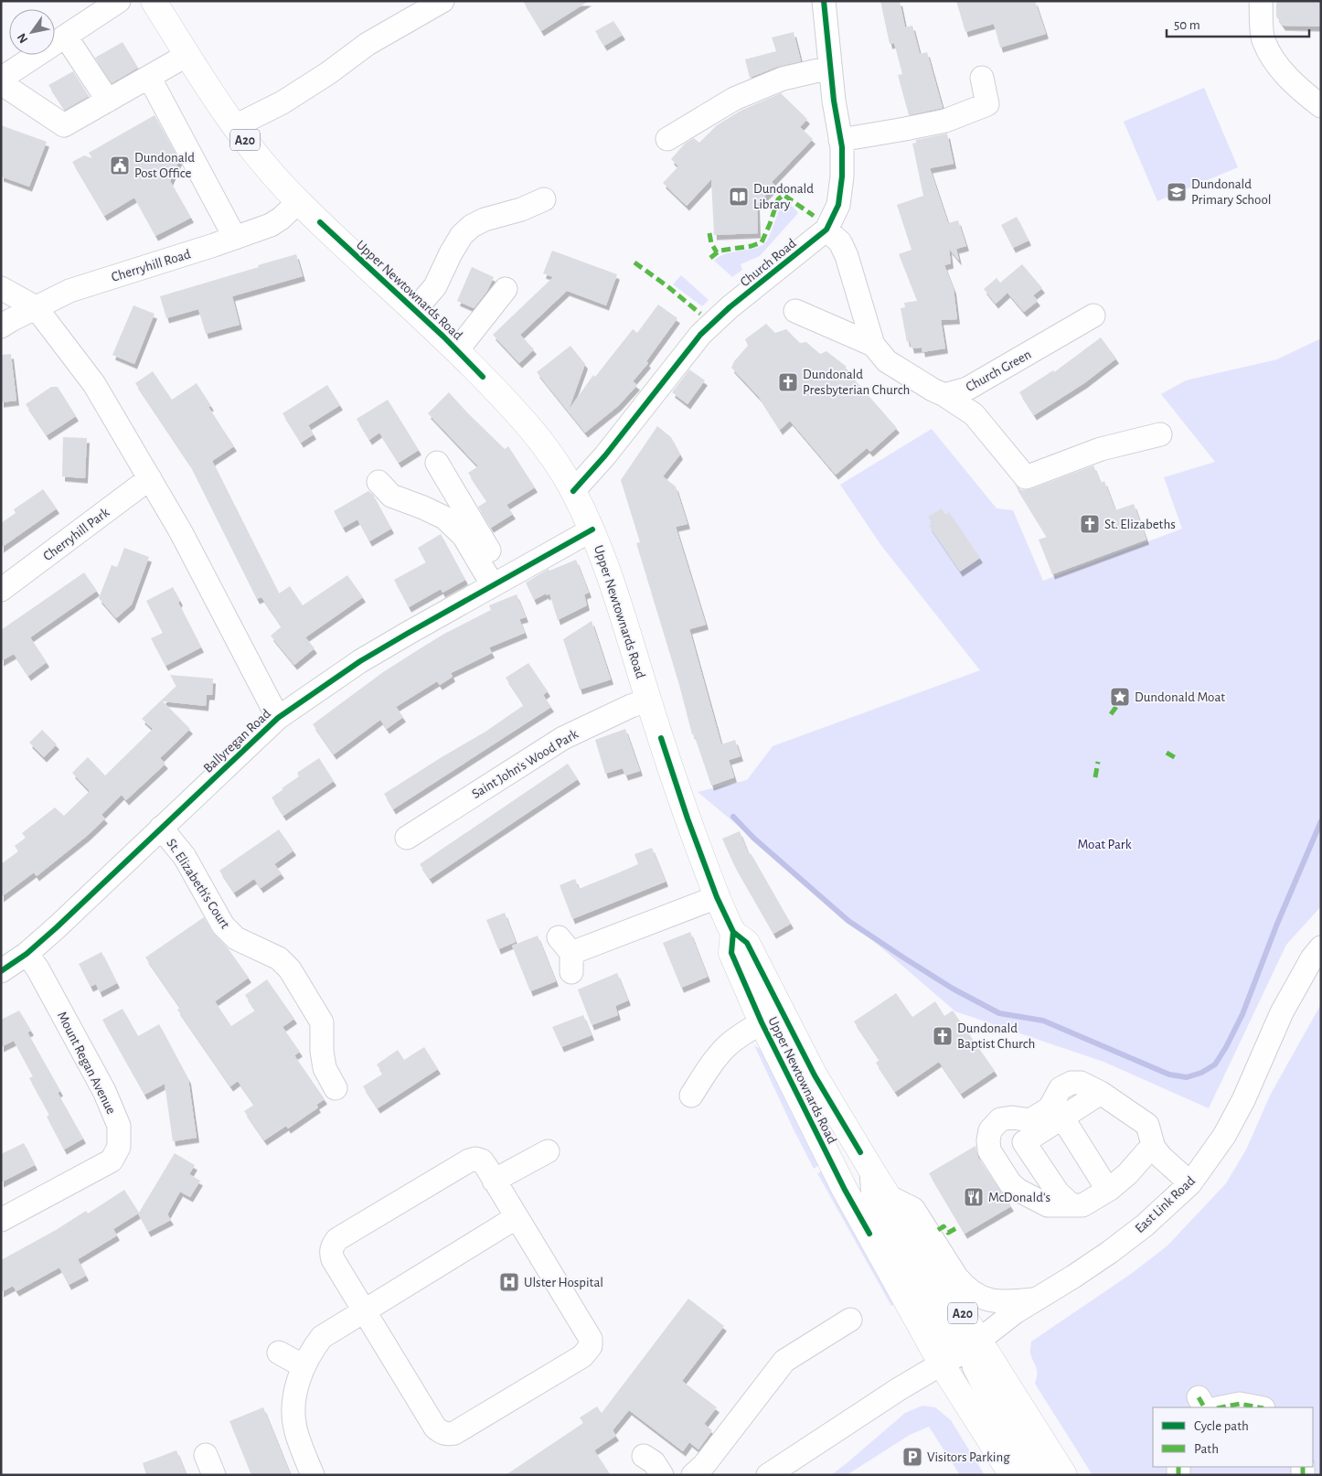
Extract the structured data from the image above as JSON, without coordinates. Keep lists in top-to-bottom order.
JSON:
{
  "streets": {
    "highway": ["A20", "Upper Newtownards Road"],
    "street": [
      "Church Road",
      "Cherryhill Road",
      "Church Green",
      "Cherryhill Park",
      "Ballyregan Road",
      "Saint John's Wood Park",
      "St. Elizabeth's Court",
      "Mount Regan Avenue",
      "East Link Road"
    ]
  },
  "crossings": [
    ["Church Road", "Upper Newtownards Road"],
    ["Cherryhill Road", "Upper Newtownards Road"],
    ["Upper Newtownards Road", "Ballyregan Road"],
    ["Upper Newtownards Road", "Saint John's Wood Park"],
    ["Upper Newtownards Road", "East Link Road"],
    ["Ballyregan Road", "St. Elizabeth's Court"],
    ["Ballyregan Road", "Mount Regan Avenue"]
  ],
  "parks": ["Moat Park"],
  "places": {
    "public building": ["Dundonald Post Office"],
    "school or university": ["Dundonald Primary School"],
    "library": ["Dundonald Library"],
    "church": ["Dundonald Presbyterian Church", "St. Elizabeths", "Dundonald Baptist Church"],
    "place": ["Dundonald Moat"],
    "restaurant": ["McDonald's"],
    "hospital": ["Ulster Hospital"],
    "parking": ["Visitors Parking"]
  },
  "legend": ["Cycle path", "Path"],
  "scale_bar": "50 m",
  "north": "bottom left"
}
